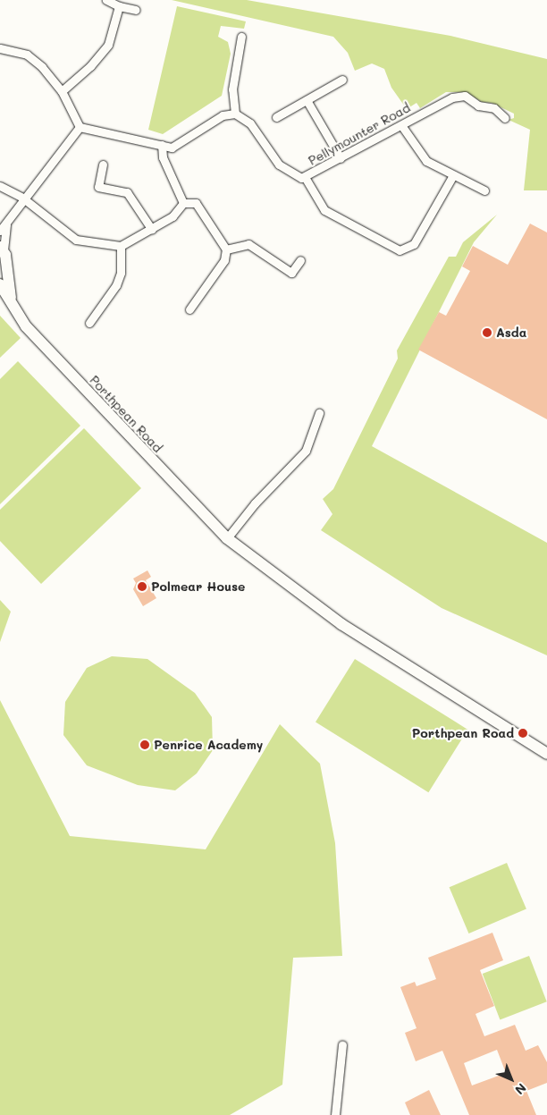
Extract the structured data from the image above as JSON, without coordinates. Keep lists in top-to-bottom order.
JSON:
{
  "streets": {
    "street": ["Pellymounter Road", "Porthpean Road"]
  },
  "places": [
    "Asda",
    "Polmear House",
    "Porthpean Road",
    "Penrice Academy"
  ],
  "north": "bottom right"
}
